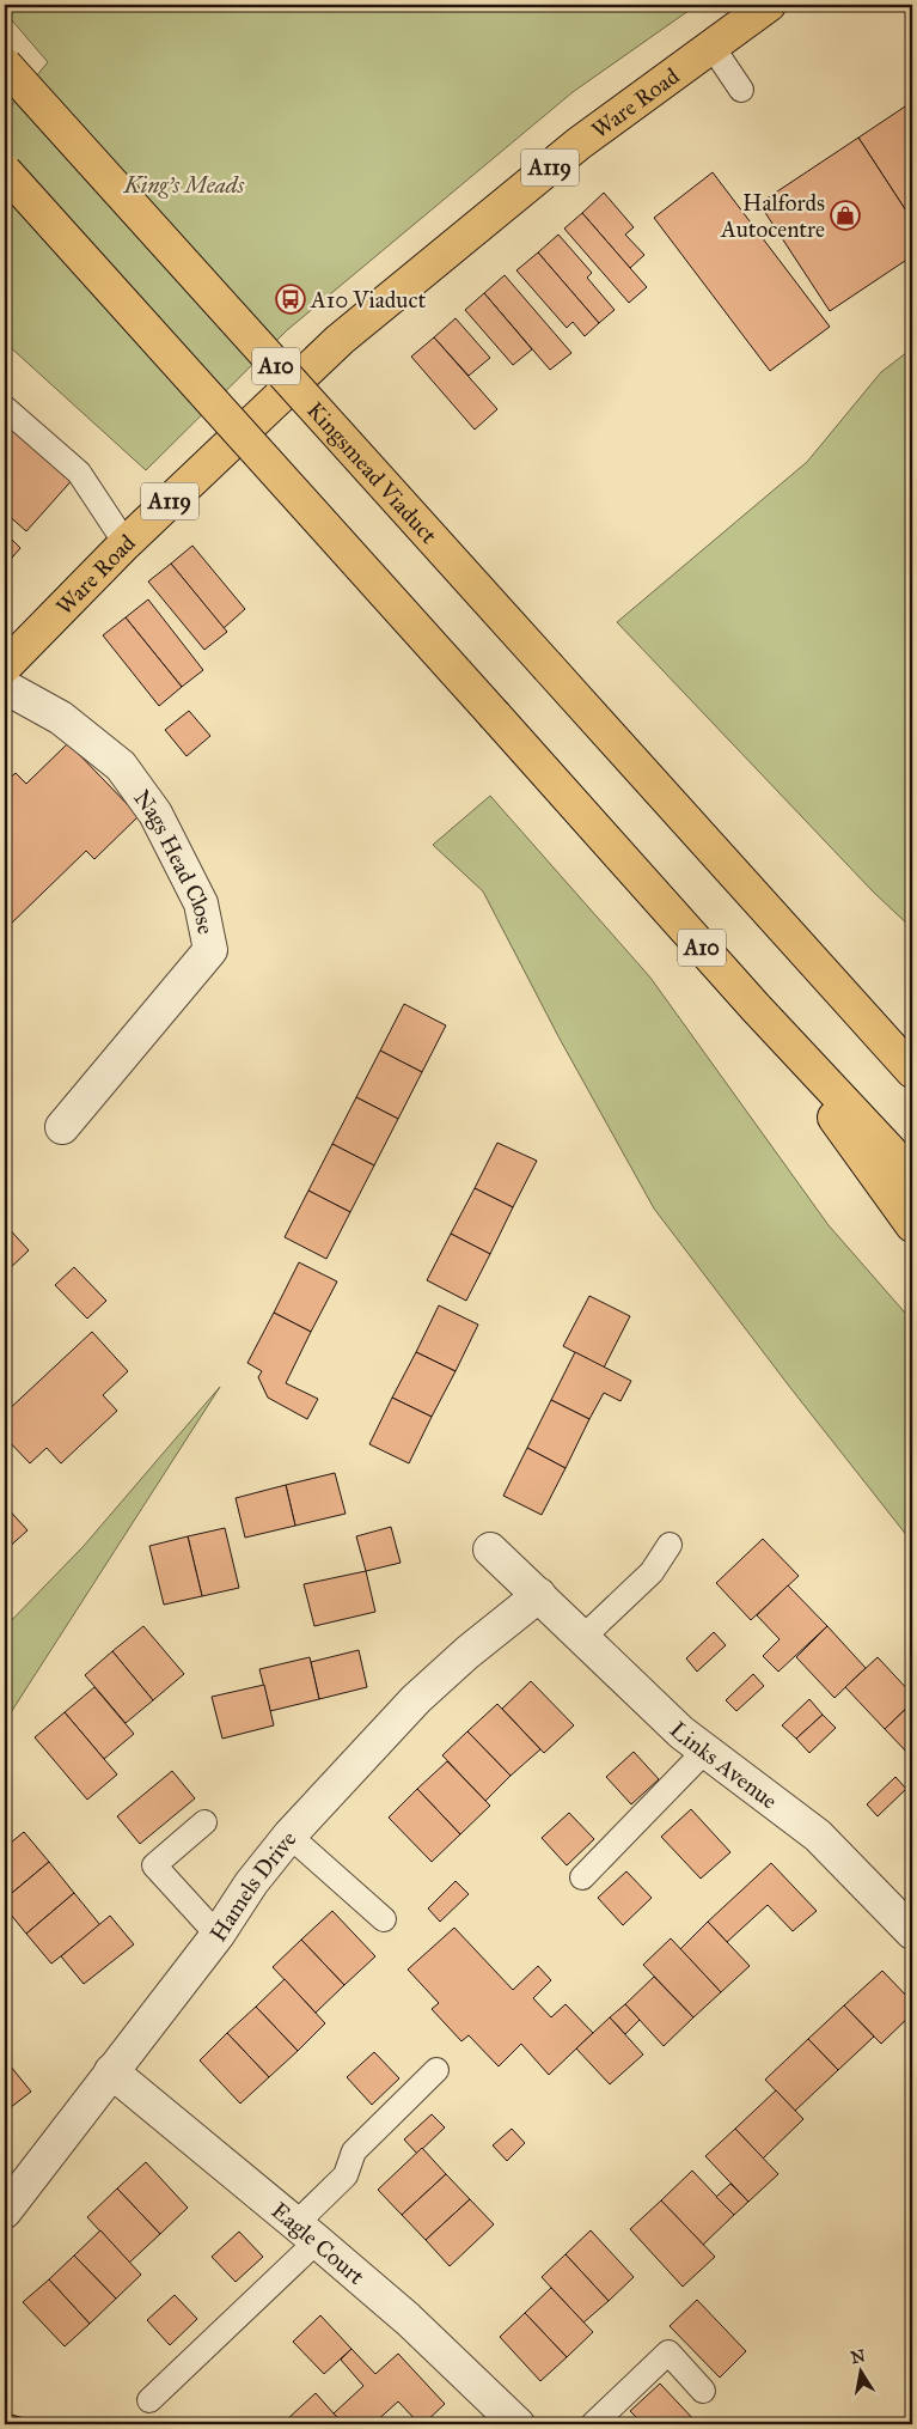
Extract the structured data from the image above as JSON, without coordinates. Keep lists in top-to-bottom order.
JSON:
{
  "streets": {
    "main road": [
      "Ware Road",
      "A119",
      "A10",
      "Kingsmead Viaduct"
    ],
    "street": [
      "Nags Head Close",
      "Links Avenue",
      "Hamels Drive",
      "Eagle Court"
    ]
  },
  "crossings": [
    ["Links Avenue", "Hamels Drive"],
    ["Hamels Drive", "Eagle Court"]
  ],
  "parks": ["King's Meads"],
  "places": {
    "shop": ["Halfords Autocentre"],
    "bus stop": ["A10 Viaduct"]
  },
  "north": "top"
}
